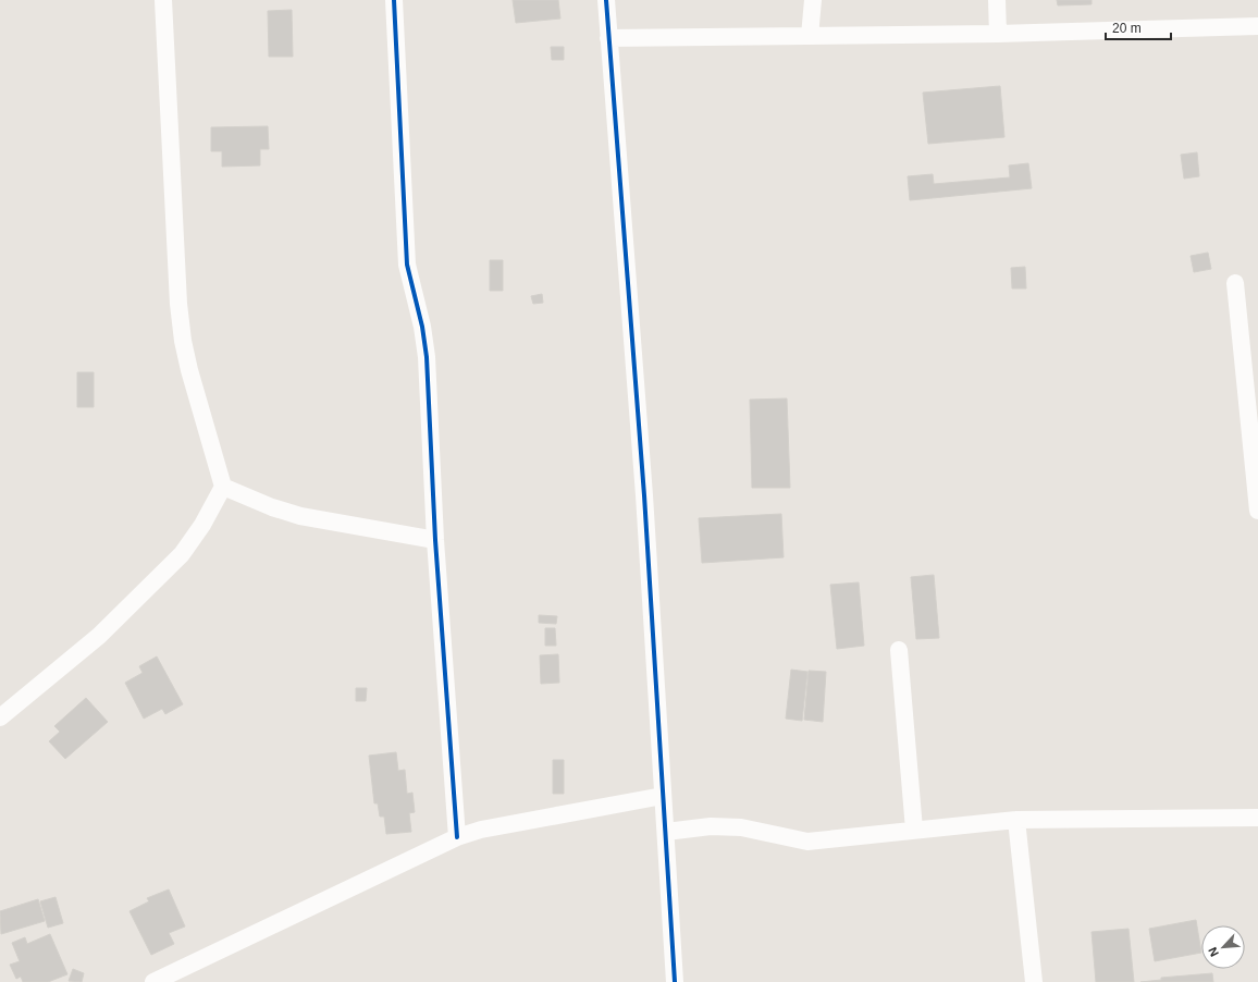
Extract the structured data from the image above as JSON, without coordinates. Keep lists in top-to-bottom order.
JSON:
{
  "scale_bar": "20 m",
  "north": "bottom left"
}
